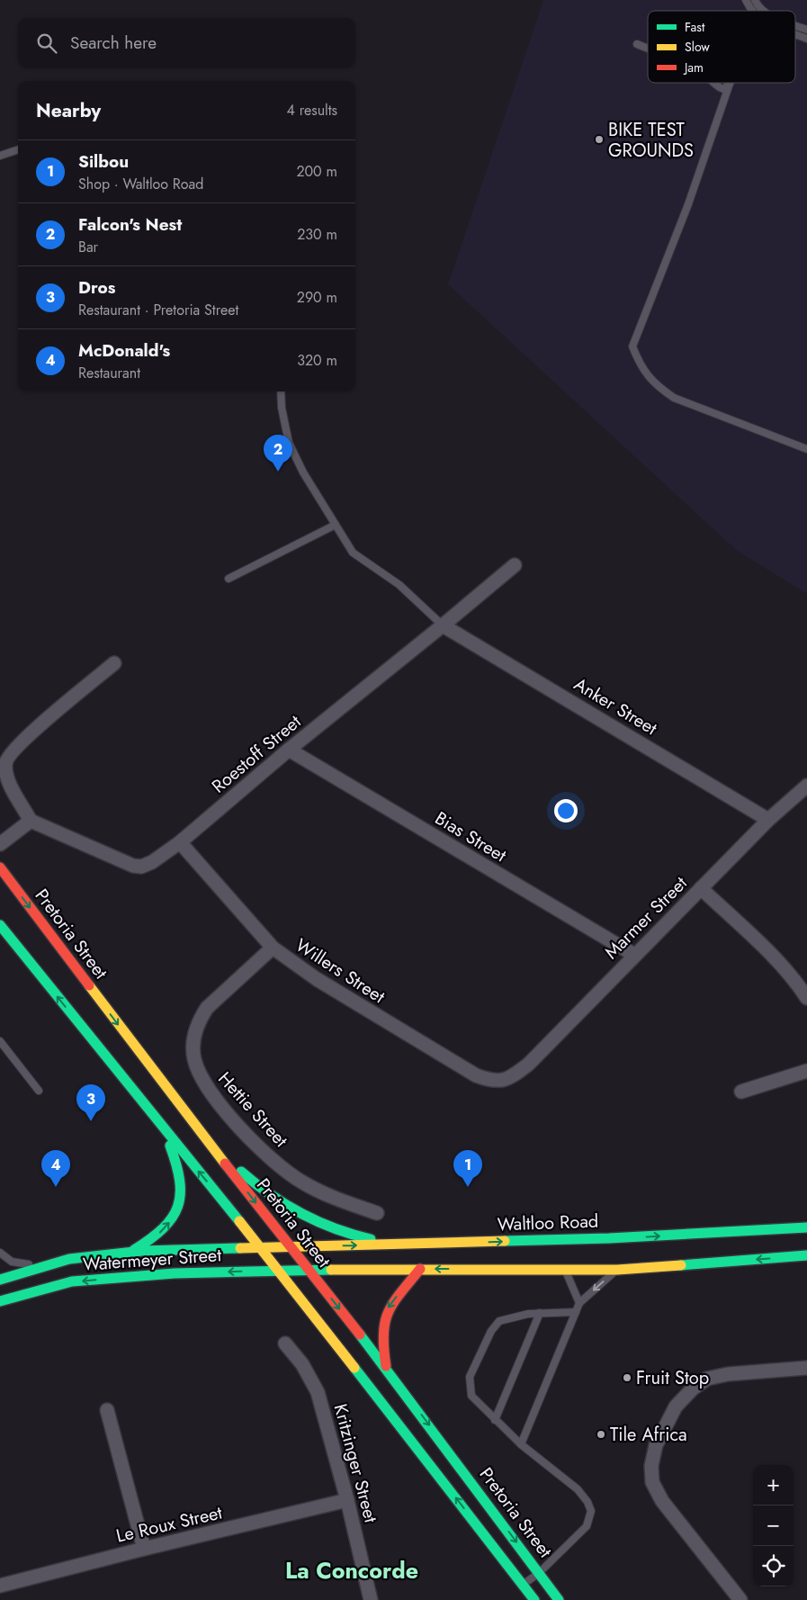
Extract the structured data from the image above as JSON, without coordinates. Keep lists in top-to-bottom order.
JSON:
{
  "streets": {
    "main road": ["Pretoria Street", "Waltloo Road", "Watermeyer Street"],
    "street": [
      "Anker Street",
      "Roestoff Street",
      "Bias Street",
      "Marmer Street",
      "Willers Street",
      "Hettie Street",
      "Kritzinger Street",
      "Le Roux Street"
    ]
  },
  "crossings": [
    ["Anker Street", "Roestoff Street"],
    ["Anker Street", "Marmer Street"],
    ["Roestoff Street", "Bias Street"],
    ["Roestoff Street", "Willers Street"],
    ["Bias Street", "Marmer Street"],
    ["Marmer Street", "Willers Street"],
    ["Pretoria Street", "Waltloo Road"],
    ["Pretoria Street", "Watermeyer Street"],
    ["Willers Street", "Hettie Street"],
    ["Waltloo Road", "Watermeyer Street"],
    ["Kritzinger Street", "Le Roux Street"]
  ],
  "districts": ["La Concorde"],
  "places": ["BIKE TEST GROUNDS", "Fruit Stop", "Tile Africa"],
  "legend": ["Fast", "Slow", "Jam"],
  "page": {
    "search": "Search here",
    "heading": ["Nearby", "4 results"],
    "list": [
      {
        "mark": "1",
        "name": "Silbou",
        "note": "Shop · Waltloo Road",
        "value": "200 m"
      },
      {
        "mark": "2",
        "name": "Falcon's Nest",
        "note": "Bar",
        "value": "230 m"
      },
      {
        "mark": "3",
        "name": "Dros",
        "note": "Restaurant · Pretoria Street",
        "value": "290 m"
      },
      {
        "mark": "4",
        "name": "McDonald's",
        "note": "Restaurant",
        "value": "320 m"
      }
    ],
    "pins": [
      "2",
      "3",
      "1",
      "4"
    ],
    "map_buttons": ["+", "−"]
  }
}
